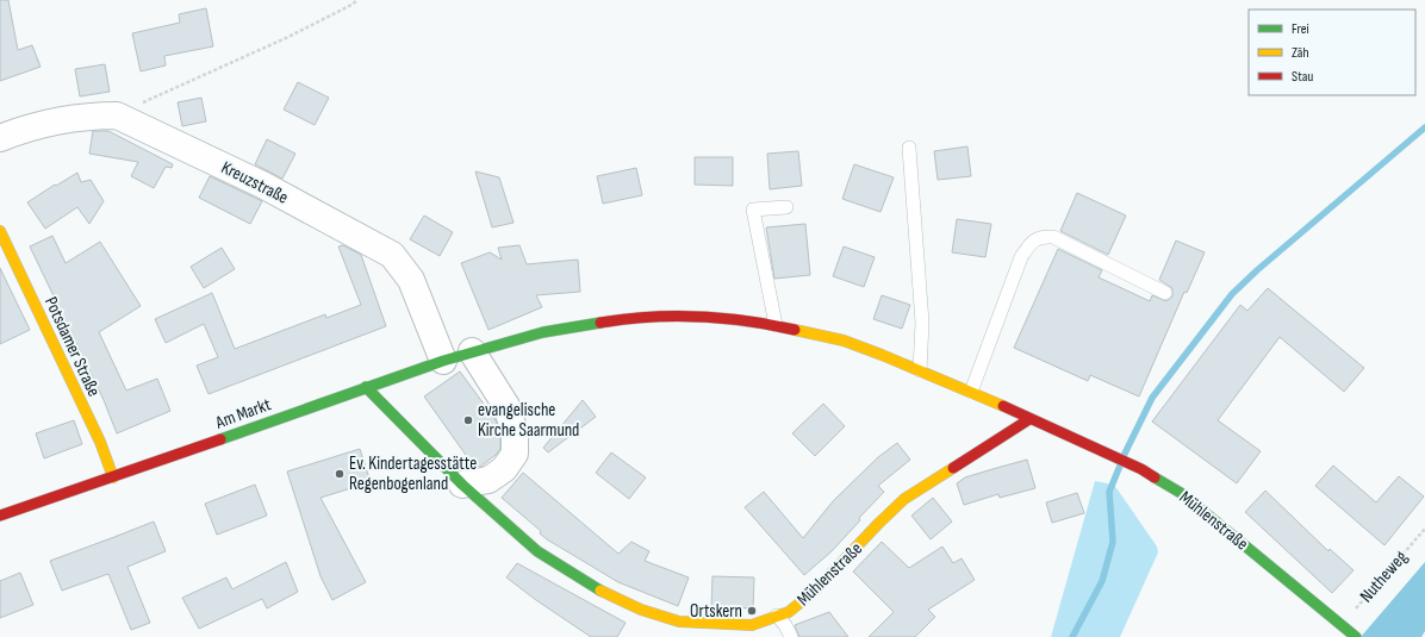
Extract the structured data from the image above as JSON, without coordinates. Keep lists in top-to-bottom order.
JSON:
{
  "streets": {
    "main road": ["Potsdamer Straße", "Am Markt", "Mühlenstraße"],
    "street": ["Kreuzstraße"],
    "path": ["Nutheweg"]
  },
  "crossings": [
    ["Kreuzstraße", "Am Markt"],
    ["Potsdamer Straße", "Am Markt"],
    ["Am Markt", "Mühlenstraße"],
    ["Mühlenstraße", "Nutheweg"]
  ],
  "places": ["evangelische Kirche Saarmund", "Ev. Kindertagesstätte Regenbogenland", "Ortskern"],
  "legend": ["Frei", "Zäh", "Stau"]
}
